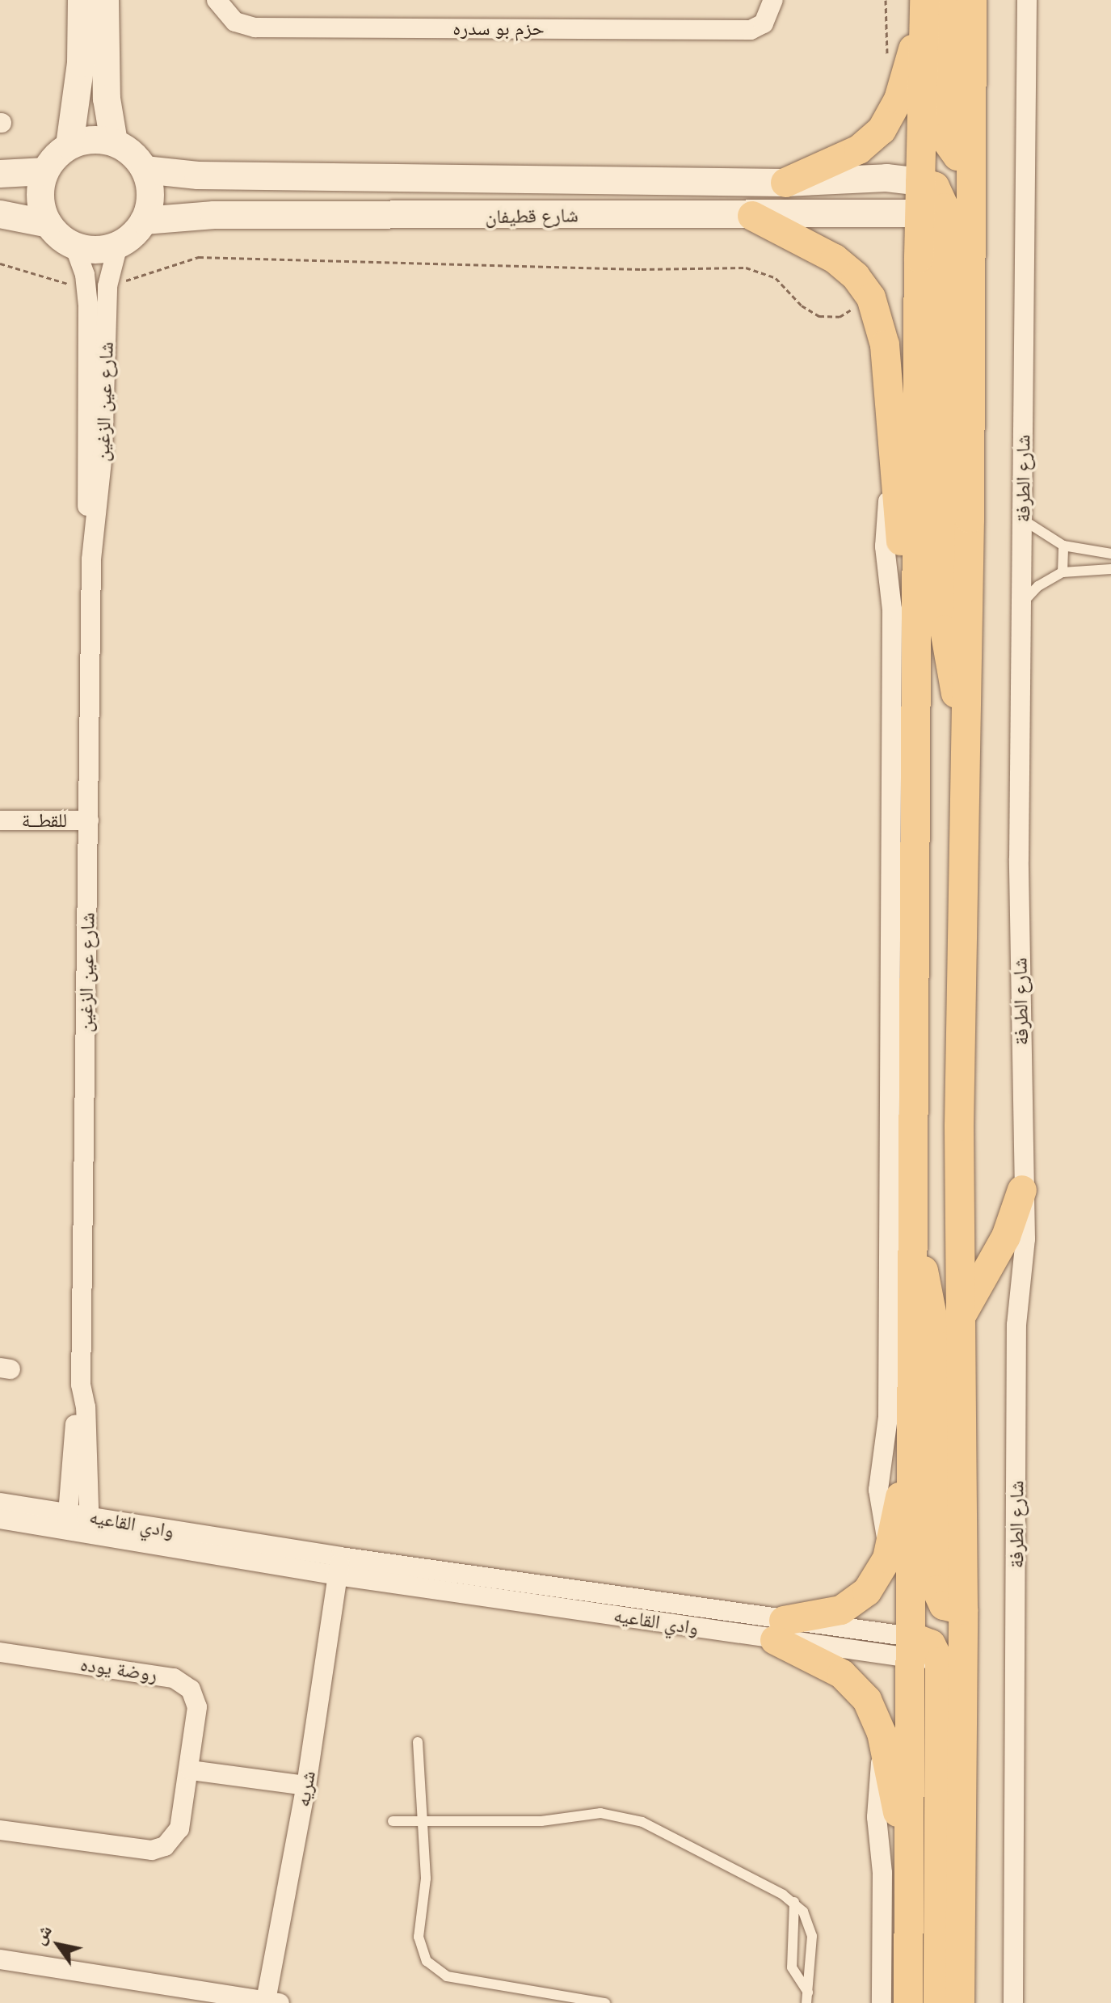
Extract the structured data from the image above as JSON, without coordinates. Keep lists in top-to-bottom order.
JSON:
{
  "streets": {
    "street": [
      "حزم بو سدره",
      "شارع قطيفان",
      "شارع عين الزغين",
      "شارع الطرفة",
      "للقطــة",
      "وادي القاعيه",
      "روضة يوده",
      "شريه"
    ]
  },
  "crossings": [
    ["شارع قطيفان", "شارع عين الزغين"],
    ["شارع عين الزغين", "للقطــة"],
    ["شارع عين الزغين", "وادي القاعيه"],
    ["وادي القاعيه", "شريه"]
  ],
  "north": "top left"
}
